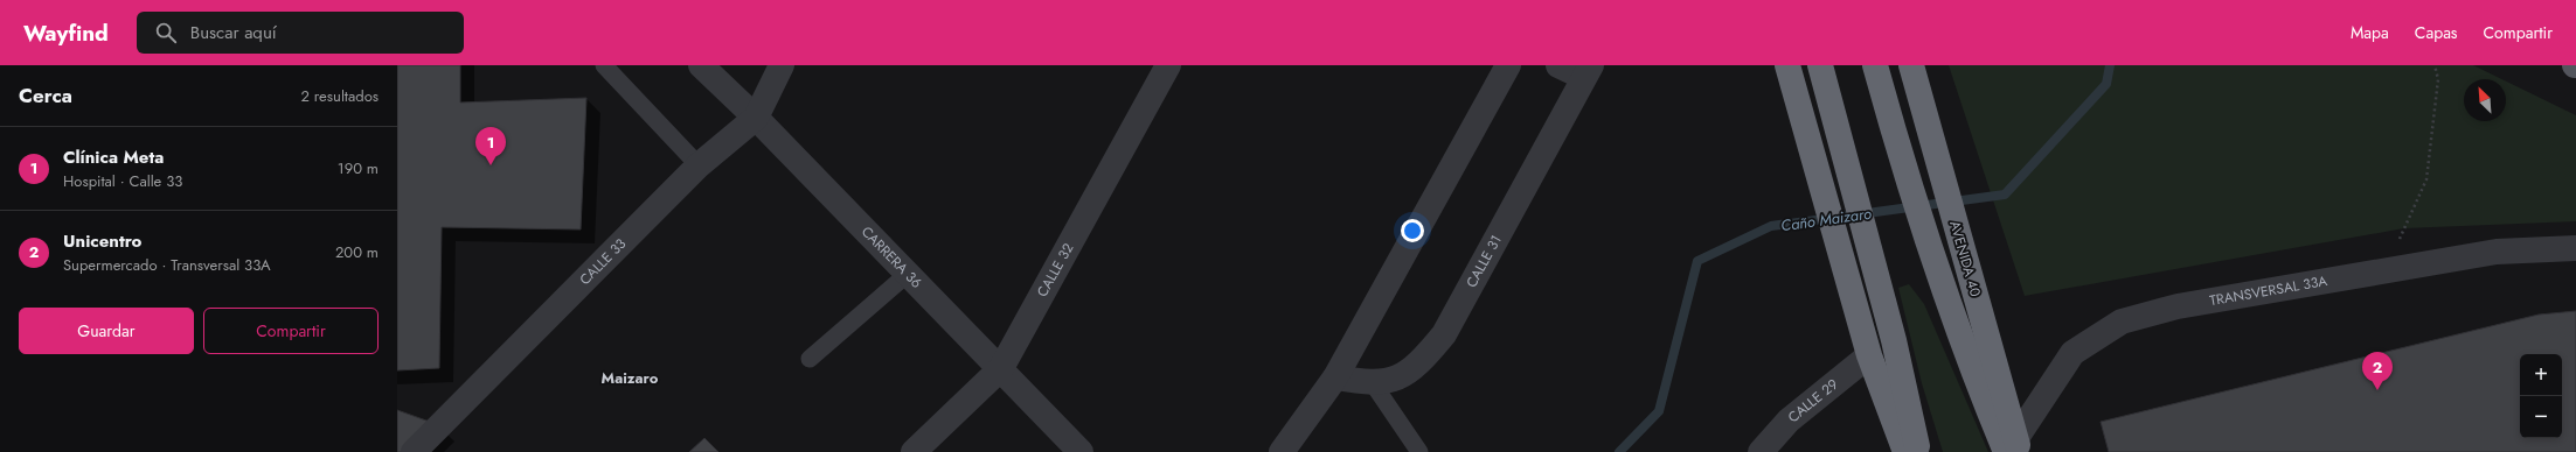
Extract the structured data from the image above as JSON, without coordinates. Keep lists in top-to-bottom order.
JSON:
{
  "streets": {
    "highway": ["AVENIDA 40"],
    "street": [
      "CARRERA 36",
      "CALLE 31",
      "CALLE 33",
      "CALLE 32",
      "TRANSVERSAL 33A",
      "CALLE 29"
    ]
  },
  "crossings": [
    ["CARRERA 36", "CALLE 33"],
    ["CARRERA 36", "CALLE 32"],
    ["AVENIDA 40", "TRANSVERSAL 33A"]
  ],
  "districts": ["Maizaro"],
  "water": ["Caño Maizaro"],
  "north": "top left",
  "page": {
    "header": "Wayfind",
    "search": "Buscar aquí",
    "nav": ["Mapa", "Capas", "Compartir"],
    "heading": ["Cerca", "2 resultados"],
    "list": [
      {
        "mark": "1",
        "name": "Clínica Meta",
        "note": "Hospital · Calle 33",
        "value": "190 m"
      },
      {
        "mark": "2",
        "name": "Unicentro",
        "note": "Supermercado · Transversal 33A",
        "value": "200 m"
      }
    ],
    "pins": ["1", "2"],
    "buttons": ["Guardar", "Compartir"],
    "map_buttons": ["+", "−"]
  }
}
